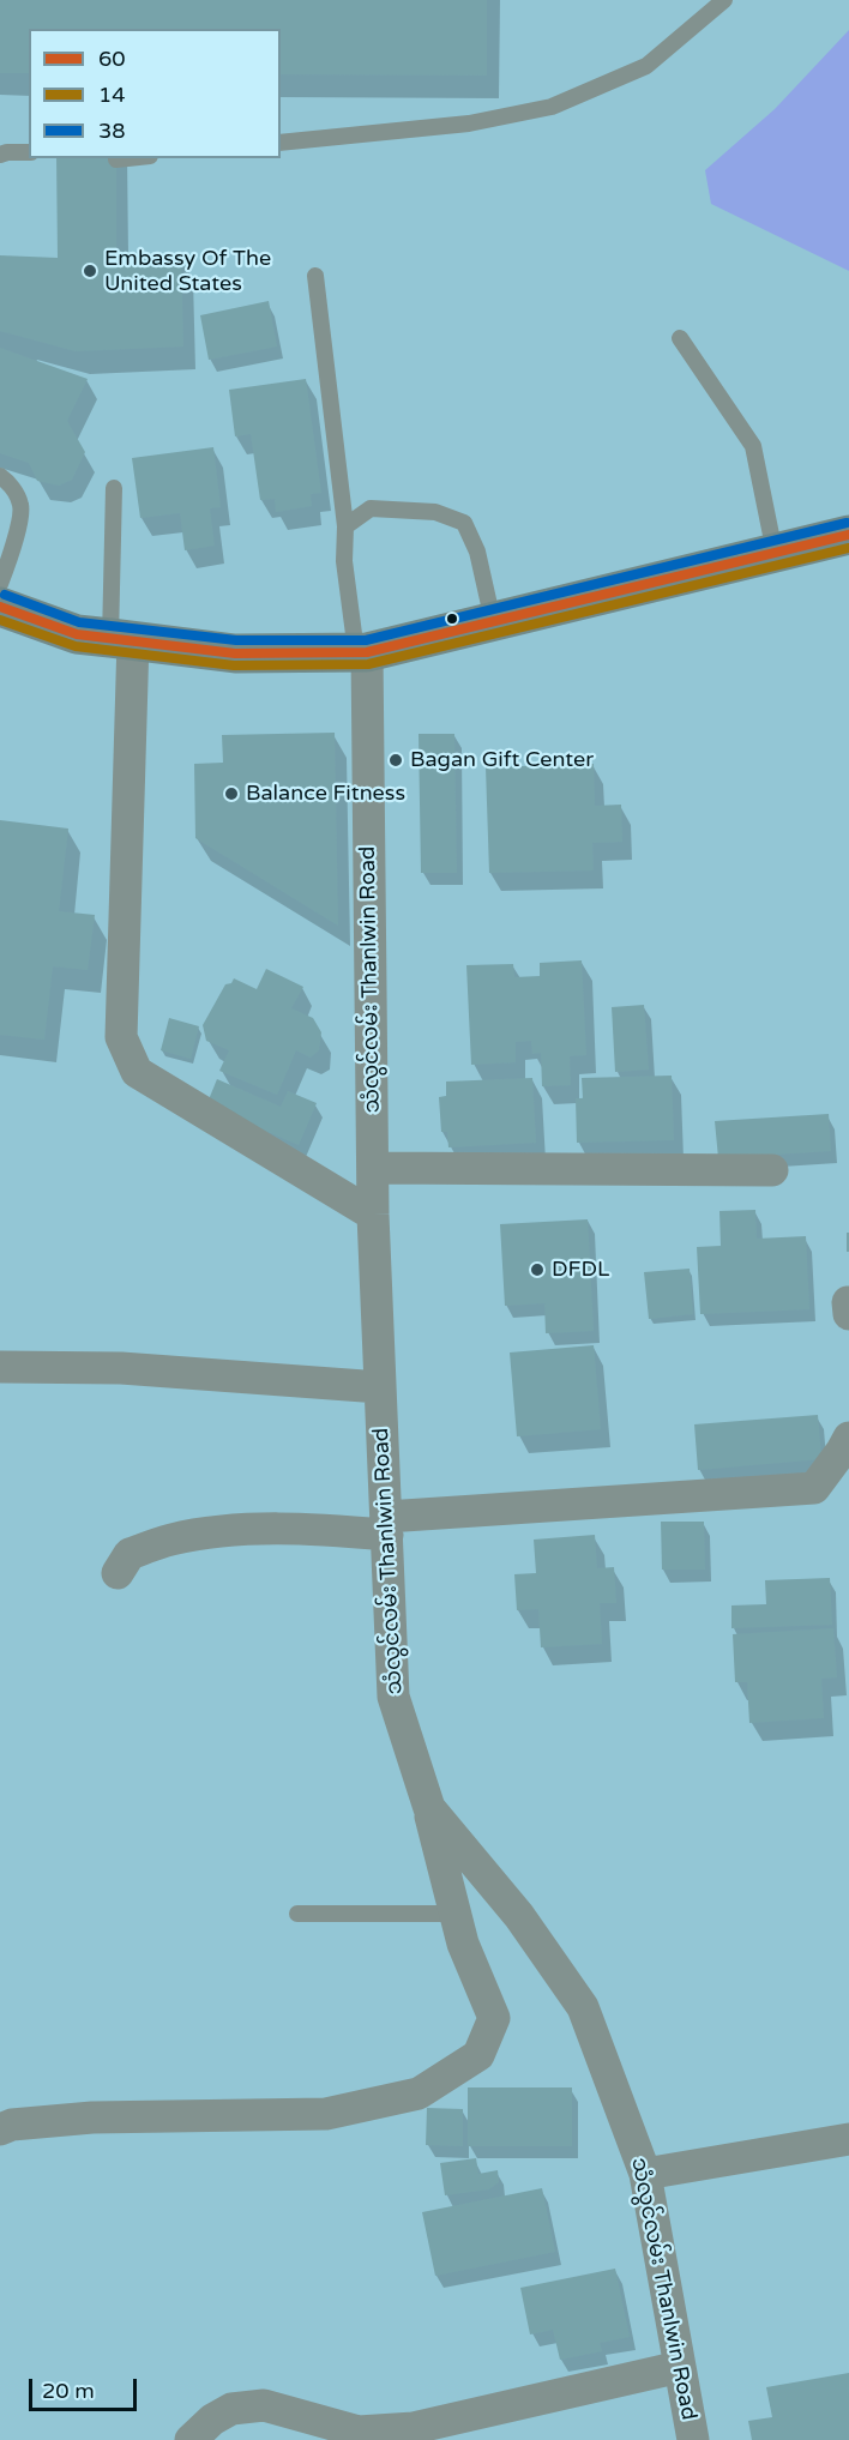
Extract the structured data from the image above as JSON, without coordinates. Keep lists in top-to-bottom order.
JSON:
{
  "streets": {
    "street": ["သံလွင်လမ်း Thanlwin Road"]
  },
  "places": [
    "Embassy Of The United States",
    "Bagan Gift Center",
    "Balance Fitness",
    "DFDL"
  ],
  "lines": ["transit line 38", "transit line 60", "transit line 14"],
  "legend": ["60", "14", "38"],
  "scale_bar": "20 m"
}
